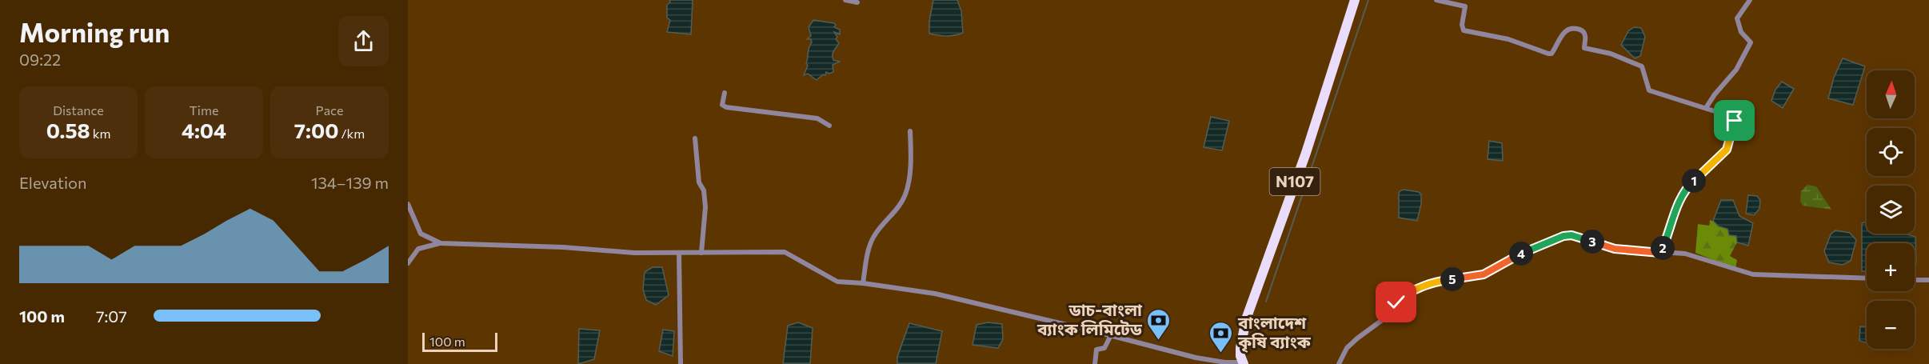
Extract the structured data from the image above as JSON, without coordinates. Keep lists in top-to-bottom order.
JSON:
{
  "streets": {
    "highway": ["N107"]
  },
  "places": {
    "bank": ["ডাচ-বাংলা ব্যাংক লিমিটেড", "বাংলাদেশ কৃষি ব্যাংক"]
  },
  "scale_bar": "100 m",
  "north": "top",
  "page": {
    "heading": ["Morning run", "09:22"],
    "map_buttons": ["+", "−"],
    "stats": [
      ["Distance", "0.58 km"],
      ["Time", "4:04"],
      ["Pace", "7:00 /km"]
    ],
    "chart": ["Elevation", "134–139 m"],
    "pins": [
      "1",
      "3",
      "2",
      "4",
      "5"
    ],
    "list": [
      {
        "name": "100 m",
        "note": "7:07"
      }
    ],
    "scale": "100 m"
  }
}
